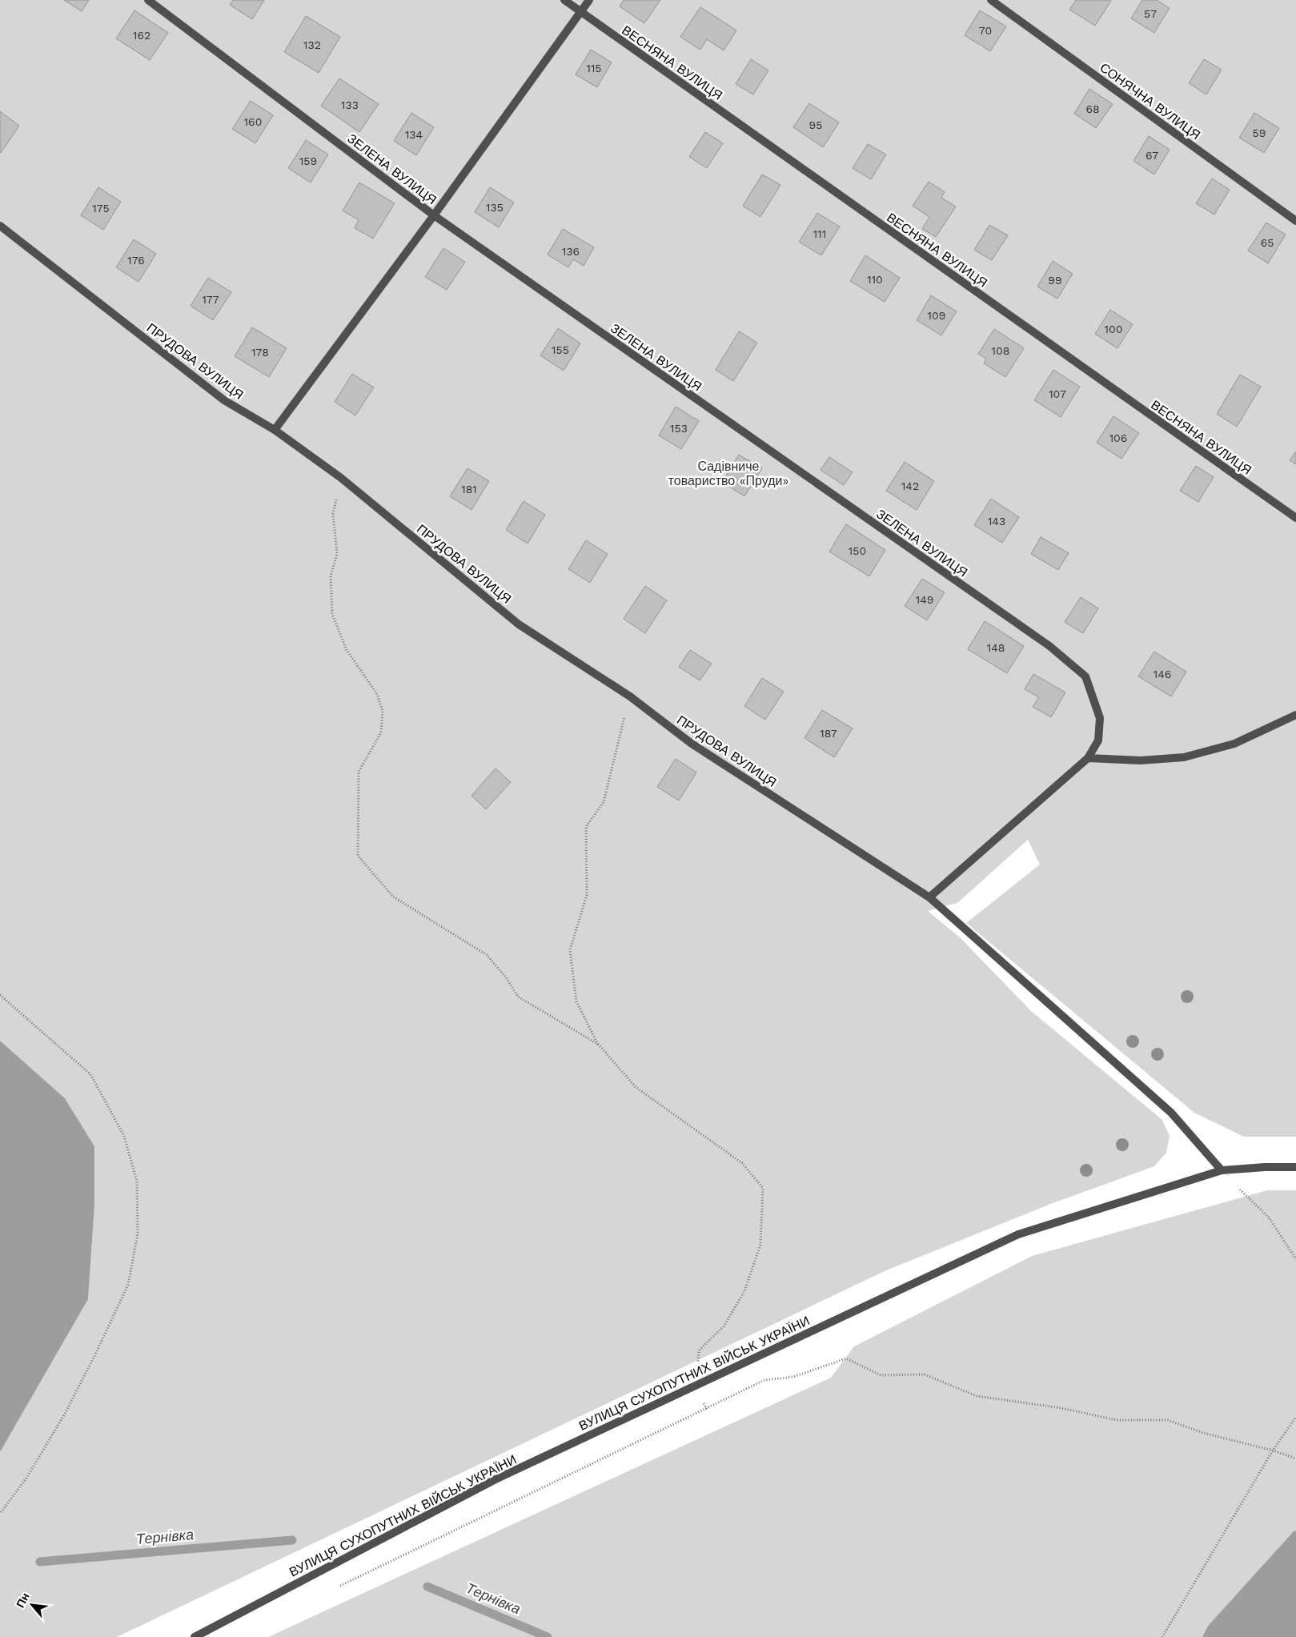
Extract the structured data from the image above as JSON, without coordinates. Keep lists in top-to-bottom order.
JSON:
{
  "streets": {
    "street": [
      "ВЕСНЯНА ВУЛИЦЯ",
      "СОНЯЧНА ВУЛИЦЯ",
      "ЗЕЛЕНА ВУЛИЦЯ",
      "ПРУДОВА ВУЛИЦЯ",
      "ВУЛИЦЯ СУХОПУТНИХ ВІЙСЬК УКРАЇНИ"
    ]
  },
  "crossings": [
    ["ЗЕЛЕНА ВУЛИЦЯ", "ПРУДОВА ВУЛИЦЯ"],
    ["ПРУДОВА ВУЛИЦЯ", "ВУЛИЦЯ СУХОПУТНИХ ВІЙСЬК УКРАЇНИ"]
  ],
  "water": ["Тернівка"],
  "parks": ["Садівниче товариство «Пруди»"],
  "house_numbers": [
    "57",
    "70",
    "162",
    "132",
    "115",
    "133",
    "68",
    "160",
    "95",
    "59",
    "134",
    "67",
    "159",
    "135",
    "175",
    "111",
    "65",
    "136",
    "176",
    "110",
    "99",
    "177",
    "109",
    "100",
    "155",
    "108",
    "178",
    "107",
    "153",
    "106",
    "142",
    "181",
    "143",
    "150",
    "149",
    "148",
    "146",
    "187"
  ],
  "north": "top left"
}
